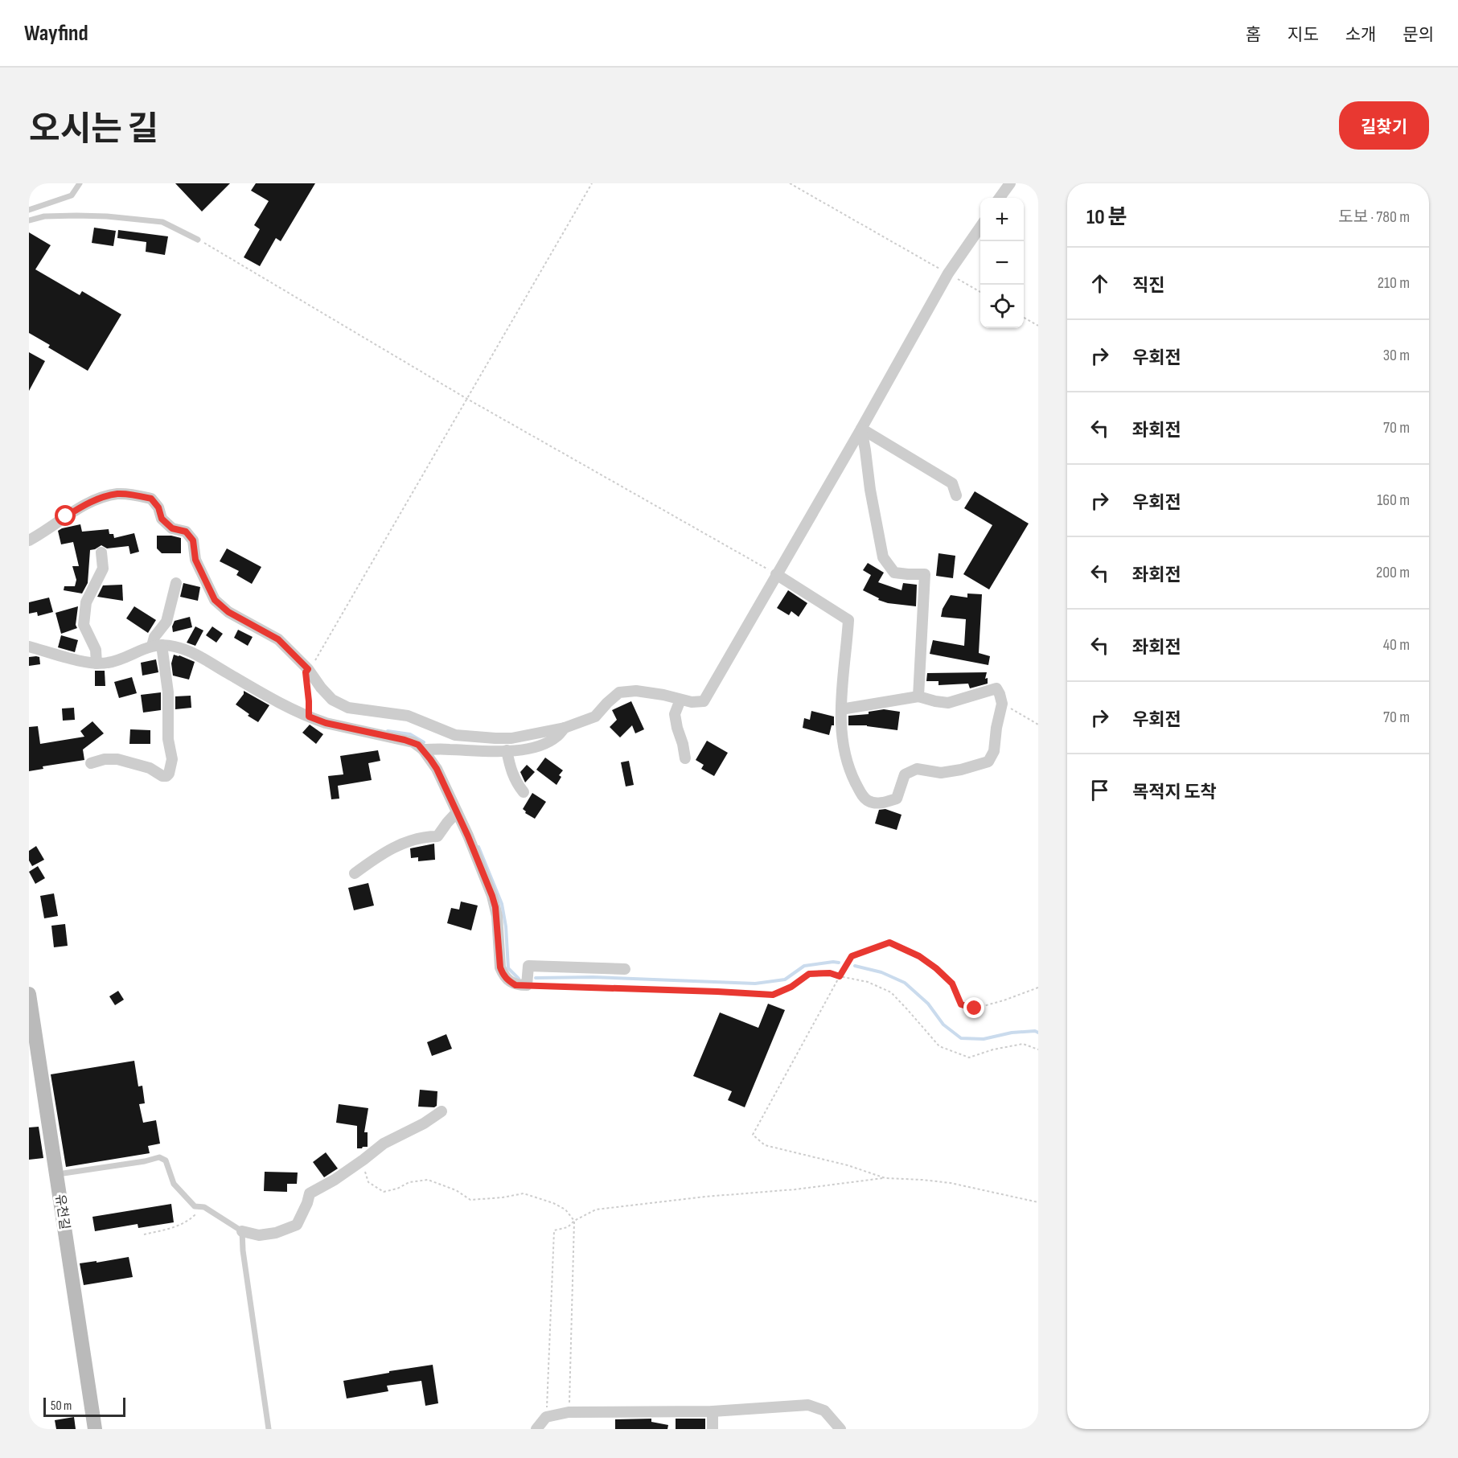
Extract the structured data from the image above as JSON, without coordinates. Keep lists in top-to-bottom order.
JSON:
{
  "streets": {
    "street": ["유천길"]
  },
  "scale_bar": "50 m",
  "page": {
    "header": "Wayfind",
    "nav": [
      "홈",
      "지도",
      "소개",
      "문의"
    ],
    "title": "오시는 길",
    "buttons": "길찾기",
    "heading": ["10 분", "도보 · 780 m"],
    "map_buttons": ["+", "−"],
    "list": [
      ["직진", "210 m"],
      ["우회전", "30 m"],
      ["좌회전", "70 m"],
      ["우회전", "160 m"],
      ["좌회전", "200 m"],
      ["좌회전", "40 m"],
      ["우회전", "70 m"],
      "목적지 도착"
    ],
    "scale": "50 m"
  }
}
